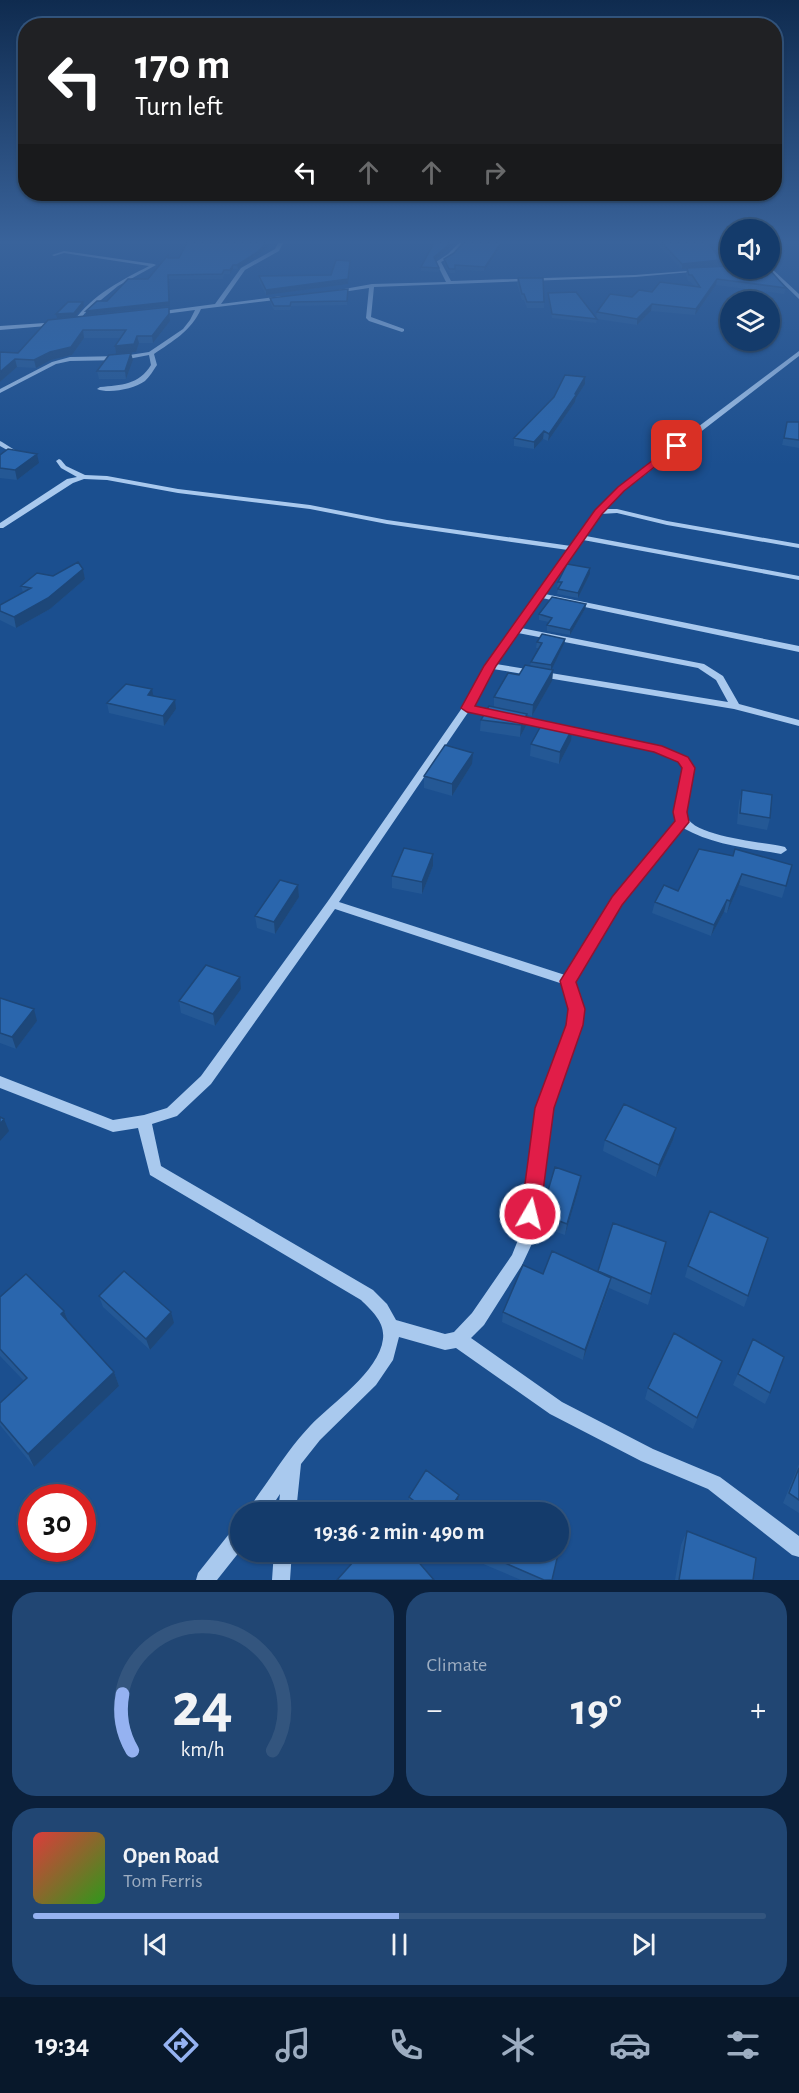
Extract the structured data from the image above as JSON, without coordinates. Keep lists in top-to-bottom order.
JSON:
{
  "page": {
    "turn": ["170 m", "Turn left"],
    "limit": "30",
    "trip": "19:36 · 2 min · 490 m",
    "tile": "Climate",
    "heat": ["−", "19°", "+"],
    "song": ["Open Road", "Tom Ferris"],
    "tabs": "19:34",
    "gauge": ["24", "km/h"]
  }
}
